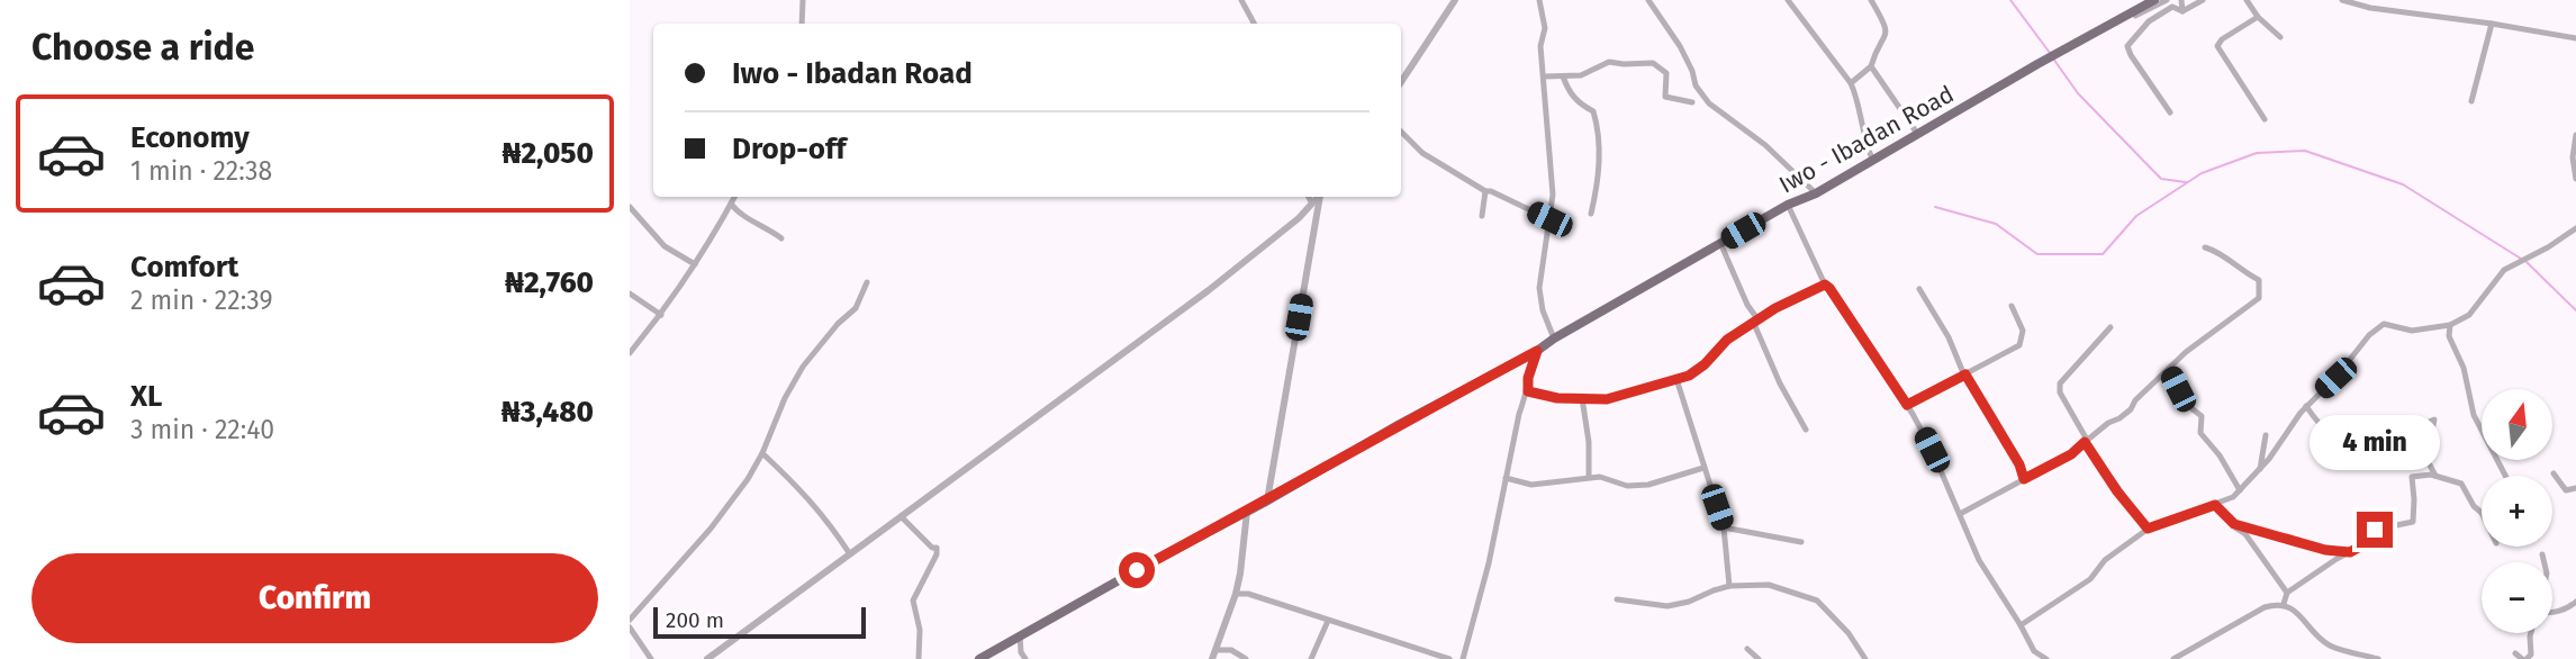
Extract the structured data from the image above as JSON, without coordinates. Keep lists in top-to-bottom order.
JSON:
{
  "streets": {
    "main road": ["Iwo - Ibadan Road"]
  },
  "scale_bar": "200 m",
  "north": "top",
  "page": {
    "heading": "Choose a ride",
    "banner": ["Iwo - Ibadan Road", "Drop-off"],
    "list": [
      {
        "name": "Economy",
        "note": "1 min · 22:38",
        "value": "₦2,050"
      },
      {
        "name": "Comfort",
        "note": "2 min · 22:39",
        "value": "₦2,760"
      },
      {
        "name": "XL",
        "note": "3 min · 22:40",
        "value": "₦3,480"
      }
    ],
    "map_buttons": ["+", "−"],
    "bubble": "4 min",
    "buttons": "Confirm",
    "scale": "200 m"
  }
}
